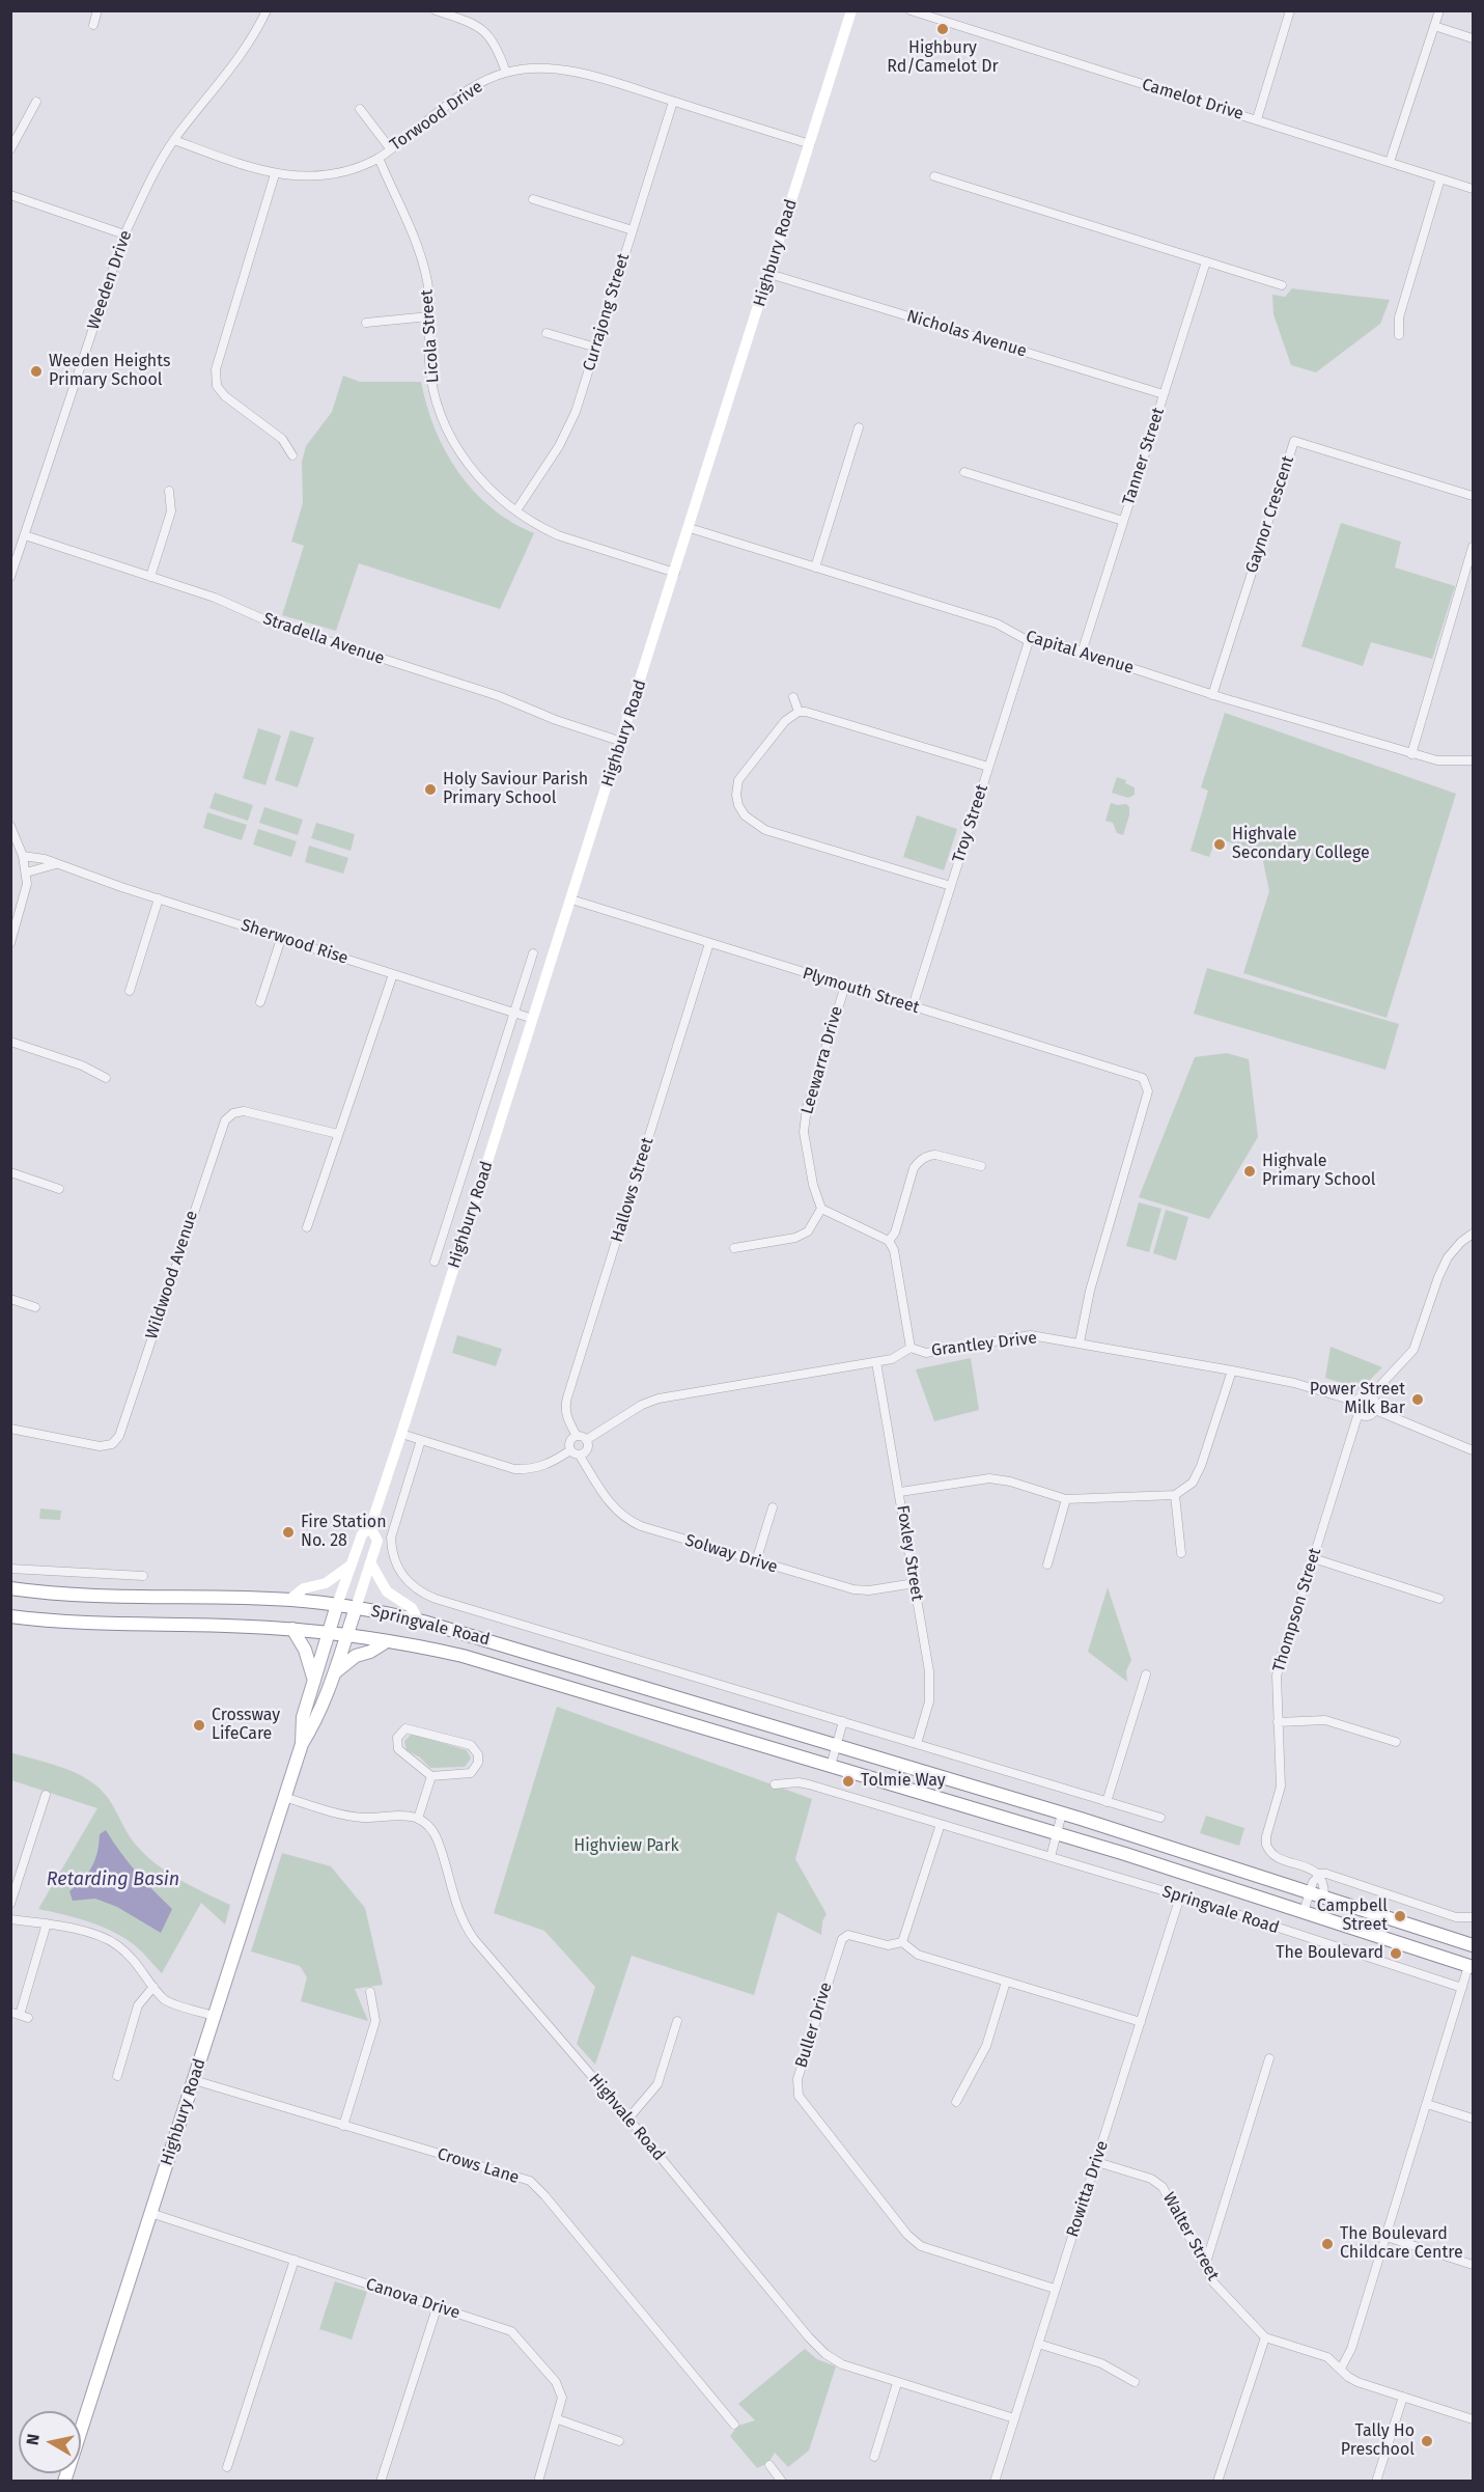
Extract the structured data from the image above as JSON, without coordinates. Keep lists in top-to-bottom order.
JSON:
{
  "streets": {
    "main road": ["Highbury Road", "Springvale Road"],
    "street": [
      "Camelot Drive",
      "Torwood Drive",
      "Weeden Drive",
      "Currajong Street",
      "Nicholas Avenue",
      "Licola Street",
      "Tanner Street",
      "Gaynor Crescent",
      "Stradella Avenue",
      "Capital Avenue",
      "Troy Street",
      "Sherwood Rise",
      "Plymouth Street",
      "Leewarra Drive",
      "Hallows Street",
      "Wildwood Avenue",
      "Grantley Drive",
      "Foxley Street",
      "Solway Drive",
      "Thompson Street",
      "Buller Drive",
      "Highvale Road",
      "Crows Lane",
      "Rowitta Drive",
      "Walter Street",
      "Canova Drive"
    ]
  },
  "crossings": [
    ["Torwood Drive", "Highbury Road"],
    ["Torwood Drive", "Weeden Drive"],
    ["Torwood Drive", "Currajong Street"],
    ["Torwood Drive", "Licola Street"],
    ["Highbury Road", "Nicholas Avenue"],
    ["Highbury Road", "Licola Street"],
    ["Highbury Road", "Stradella Avenue"],
    ["Highbury Road", "Capital Avenue"],
    ["Highbury Road", "Sherwood Rise"],
    ["Highbury Road", "Plymouth Street"],
    ["Highbury Road", "Springvale Road"],
    ["Highbury Road", "Crows Lane"],
    ["Highbury Road", "Canova Drive"],
    ["Weeden Drive", "Stradella Avenue"],
    ["Currajong Street", "Licola Street"],
    ["Nicholas Avenue", "Tanner Street"],
    ["Tanner Street", "Capital Avenue"],
    ["Gaynor Crescent", "Capital Avenue"],
    ["Capital Avenue", "Troy Street"],
    ["Troy Street", "Plymouth Street"],
    ["Plymouth Street", "Leewarra Drive"],
    ["Plymouth Street", "Hallows Street"],
    ["Plymouth Street", "Grantley Drive"],
    ["Hallows Street", "Grantley Drive"],
    ["Hallows Street", "Solway Drive"],
    ["Grantley Drive", "Foxley Street"],
    ["Grantley Drive", "Solway Drive"],
    ["Grantley Drive", "Thompson Street"],
    ["Foxley Street", "Solway Drive"],
    ["Foxley Street", "Springvale Road"],
    ["Thompson Street", "Springvale Road"],
    ["Springvale Road", "Rowitta Drive"],
    ["Buller Drive", "Rowitta Drive"],
    ["Highvale Road", "Rowitta Drive"],
    ["Rowitta Drive", "Walter Street"]
  ],
  "water": ["Retarding Basin"],
  "parks": ["Highview Park"],
  "places": [
    "Highbury Rd/Camelot Dr",
    "Weeden Heights Primary School",
    "Holy Saviour Parish Primary School",
    "Highvale Secondary College",
    "Highvale Primary School",
    "Power Street Milk Bar",
    "Fire Station No. 28",
    "Crossway LifeCare",
    "Tolmie Way",
    "Campbell Street",
    "The Boulevard",
    "The Boulevard Childcare Centre",
    "Tally Ho Preschool"
  ],
  "north": "left"
}
